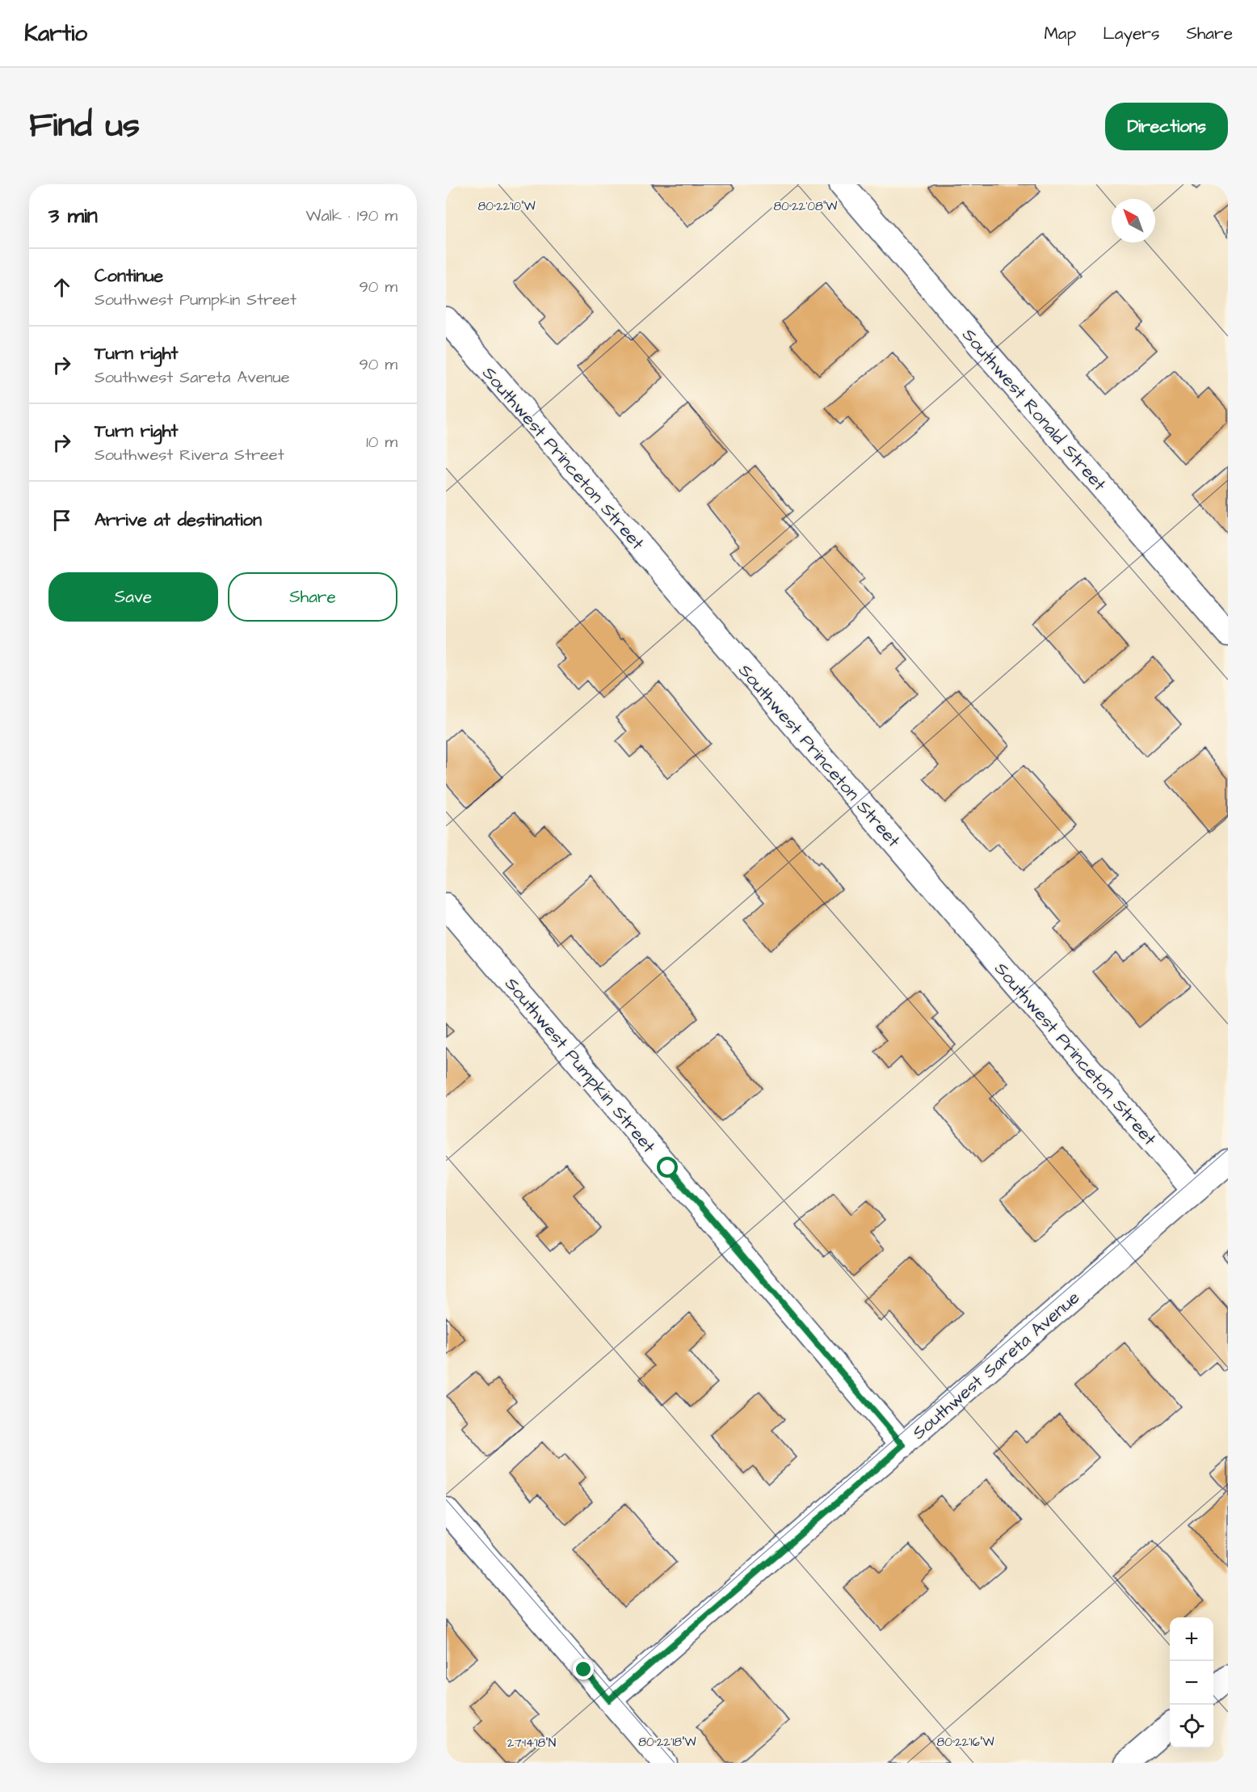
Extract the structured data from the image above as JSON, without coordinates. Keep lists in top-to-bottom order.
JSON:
{
  "streets": {
    "street": [
      "Southwest Ronald Street",
      "Southwest Princeton Street",
      "Southwest Pumpkin Street",
      "Southwest Sareta Avenue"
    ]
  },
  "crossings": [
    ["Southwest Princeton Street", "Southwest Sareta Avenue"],
    ["Southwest Pumpkin Street", "Southwest Sareta Avenue"]
  ],
  "north": "top left",
  "page": {
    "header": "Kartio",
    "nav": ["Map", "Layers", "Share"],
    "title": "Find us",
    "buttons": [
      "Directions",
      ["Save", "Share"]
    ],
    "heading": ["3 min", "Walk · 190 m"],
    "list": [
      ["Continue", "Southwest Pumpkin Street", "90 m"],
      ["Turn right", "Southwest Sareta Avenue", "90 m"],
      ["Turn right", "Southwest Rivera Street", "10 m"],
      "Arrive at destination"
    ],
    "map_buttons": ["+", "−"]
  },
  "coordinates": [
    "80°22'10\"W",
    "80°22'08\"W",
    "80°22'18\"W",
    "80°22'16\"W",
    "27°14'18\"N"
  ]
}
